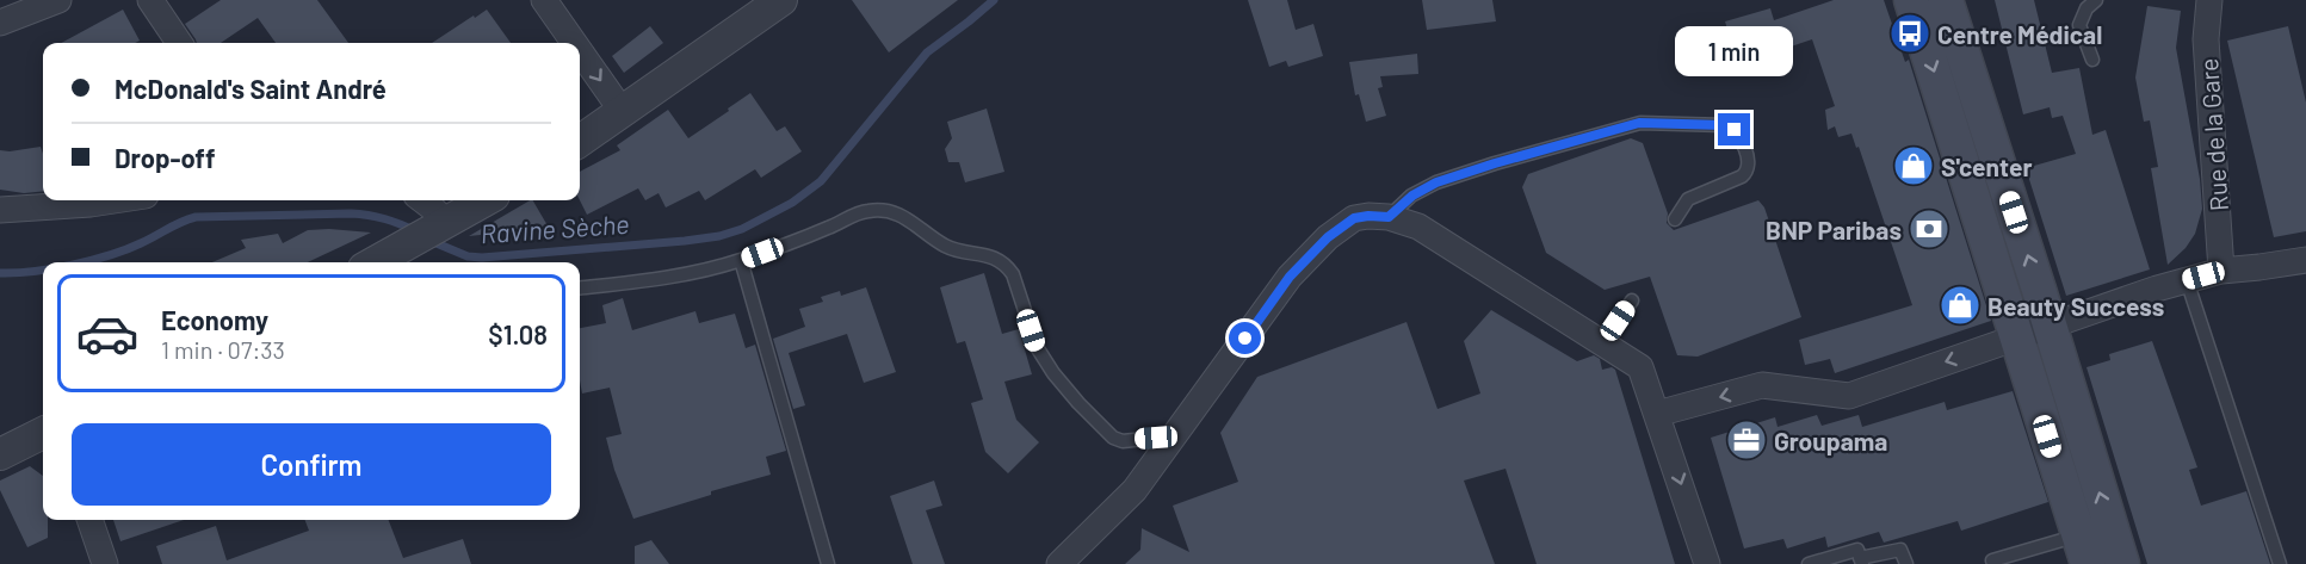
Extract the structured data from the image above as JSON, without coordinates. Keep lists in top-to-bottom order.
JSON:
{
  "streets": {
    "street": ["Rue de la Gare"]
  },
  "water": ["Ravine Sèche"],
  "places": {
    "bus stop": ["Centre Médical"],
    "shop": ["S'center", "Beauty Success"],
    "bank": ["BNP Paribas"],
    "office": ["Groupama"]
  },
  "page": {
    "bubble": "1 min",
    "banner": ["McDonald's Saint André", "Drop-off"],
    "list": [
      {
        "name": "Economy",
        "note": "1 min · 07:33",
        "value": "$1.08"
      }
    ],
    "buttons": "Confirm"
  }
}
